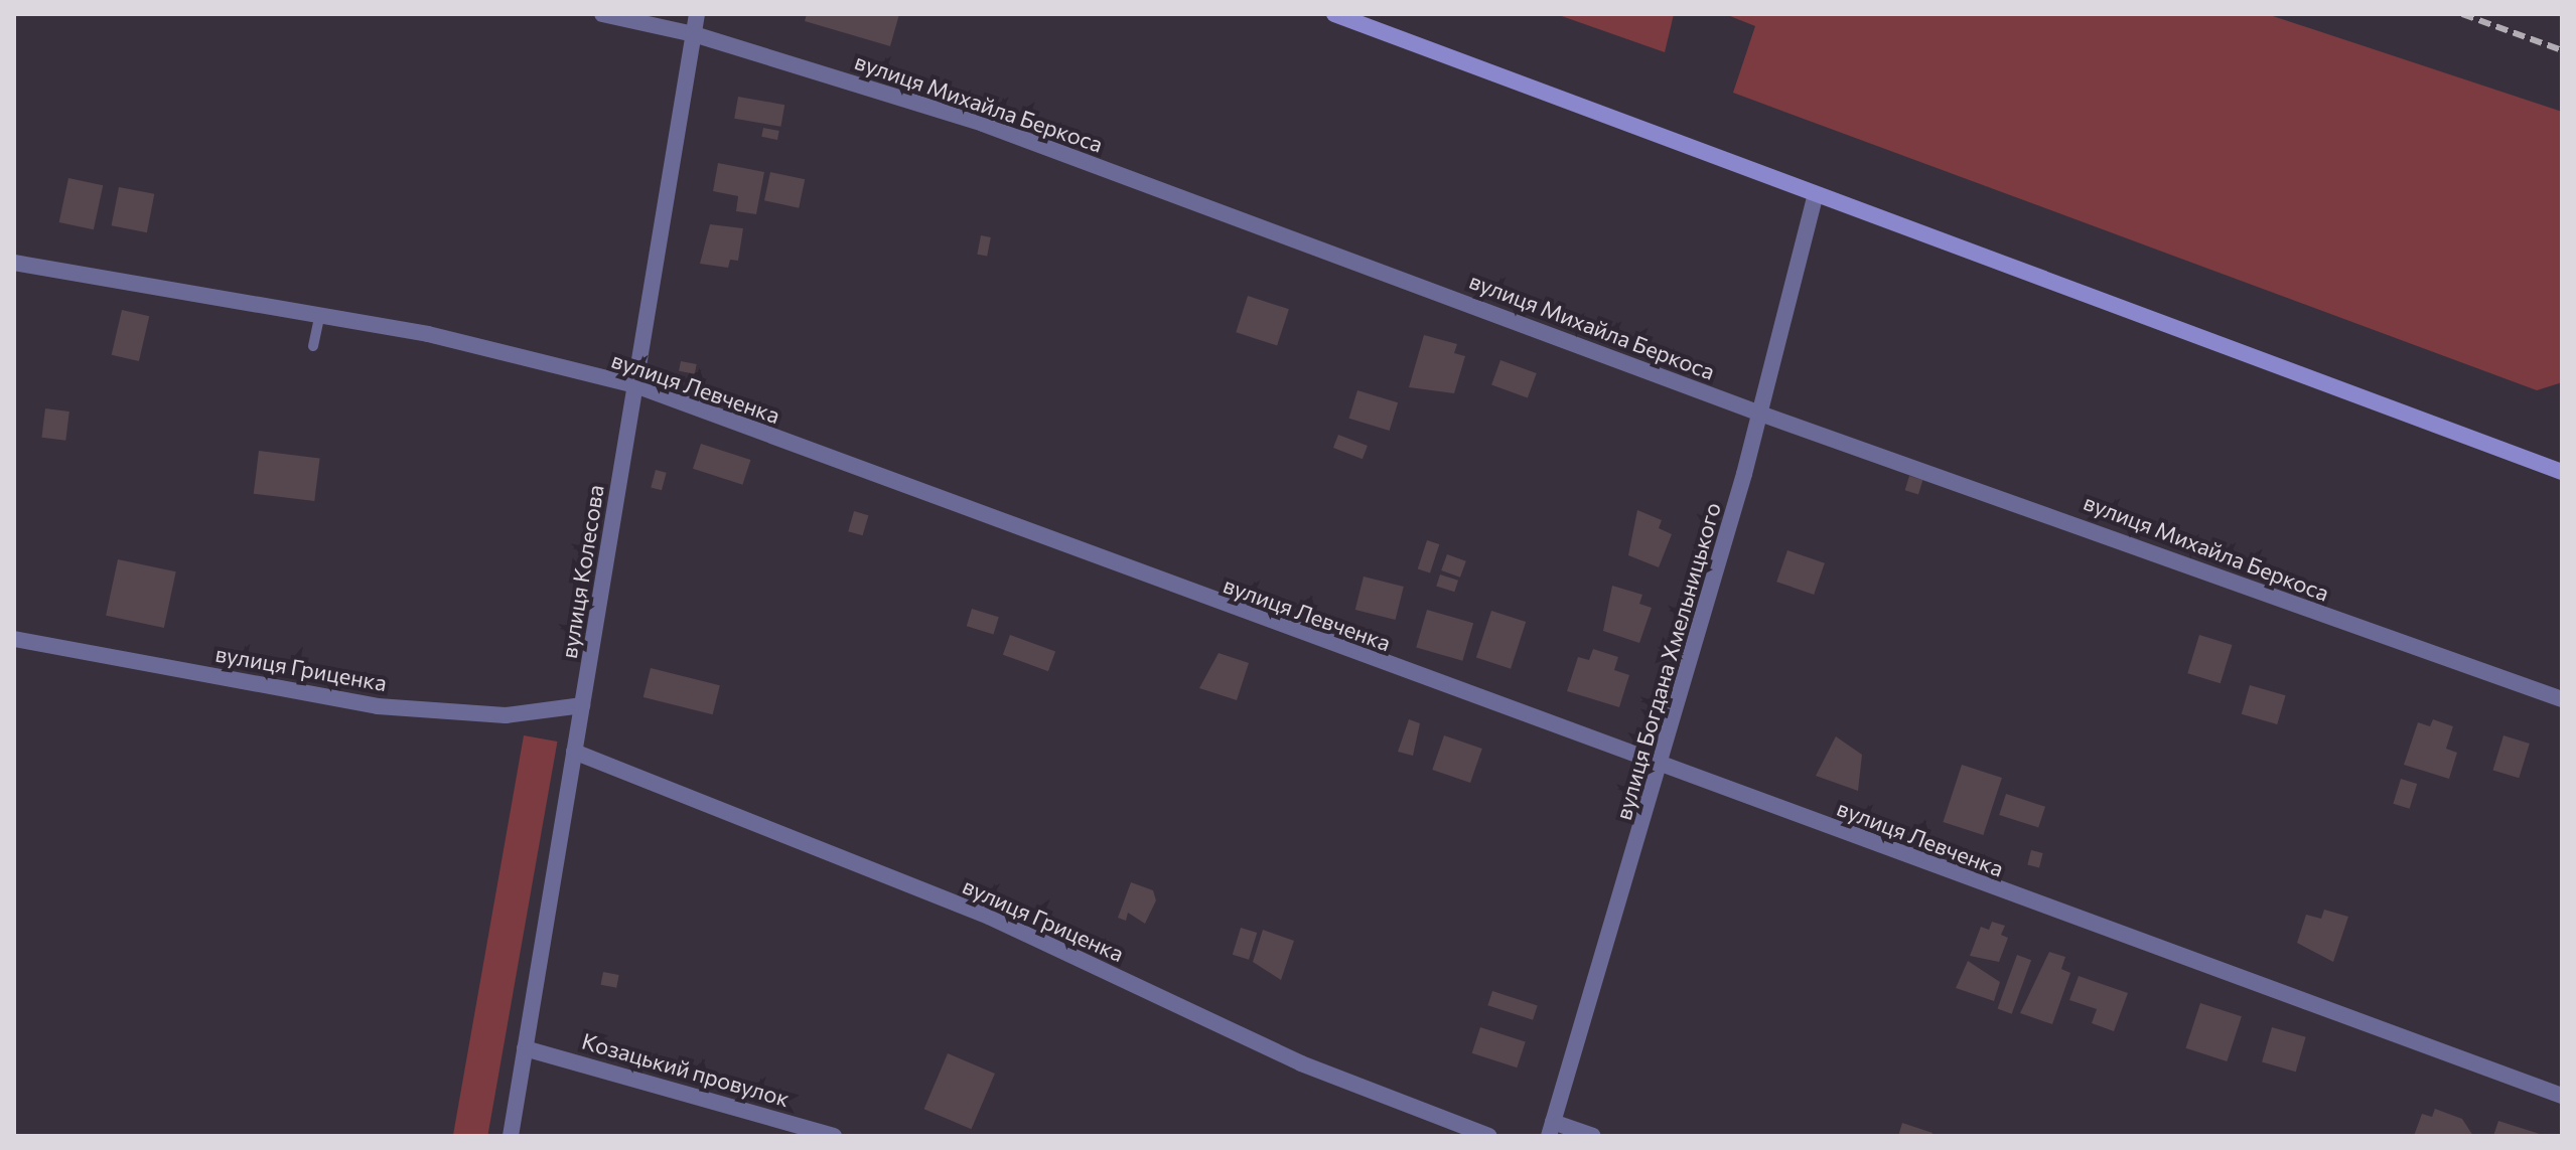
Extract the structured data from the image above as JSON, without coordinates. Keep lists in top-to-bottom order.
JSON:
{
  "streets": {
    "street": [
      "вулиця Михайла Беркоса",
      "вулиця Левченка",
      "вулиця Колесова",
      "вулиця Богдана Хмельницького",
      "вулиця Гриценка",
      "Козацький провулок"
    ]
  },
  "crossings": [
    ["вулиця Михайла Беркоса", "вулиця Колесова"],
    ["вулиця Михайла Беркоса", "вулиця Богдана Хмельницького"],
    ["вулиця Левченка", "вулиця Колесова"],
    ["вулиця Левченка", "вулиця Богдана Хмельницького"],
    ["вулиця Колесова", "вулиця Гриценка"],
    ["вулиця Колесова", "Козацький провулок"]
  ]
}
